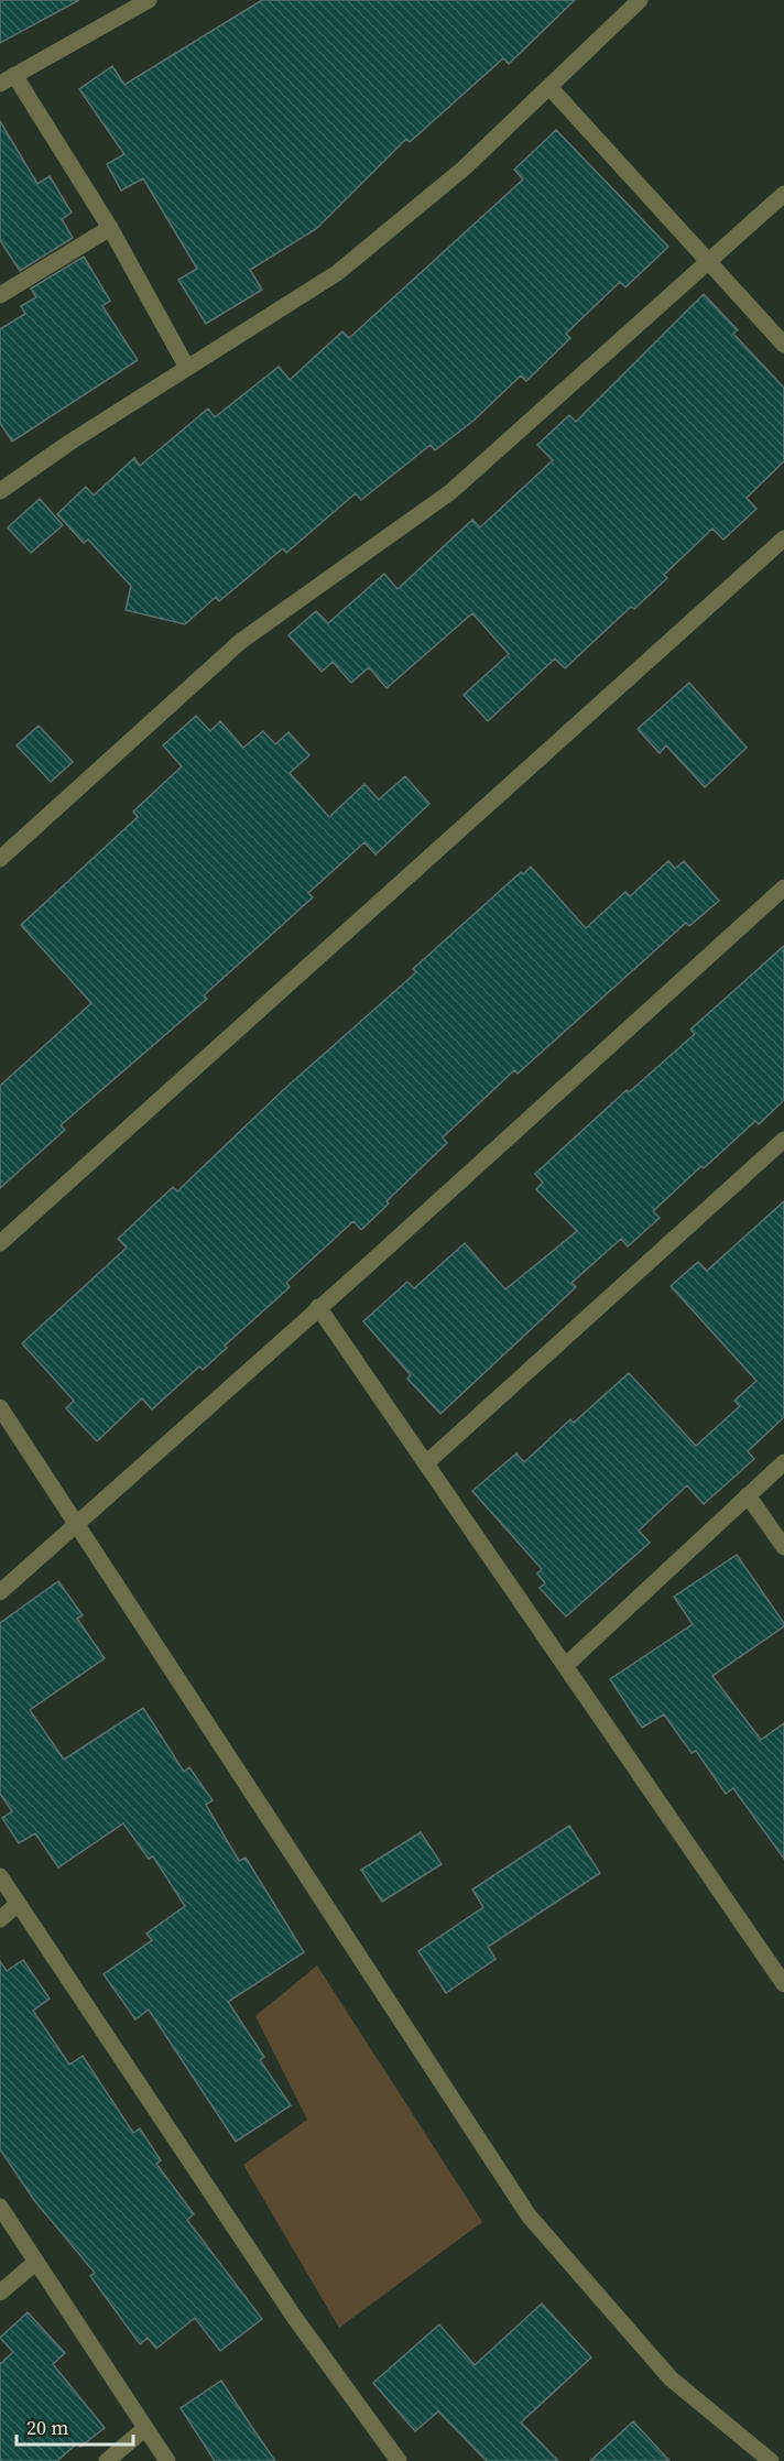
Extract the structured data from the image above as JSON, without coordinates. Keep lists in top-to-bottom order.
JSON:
{
  "scale_bar": "20 m"
}
